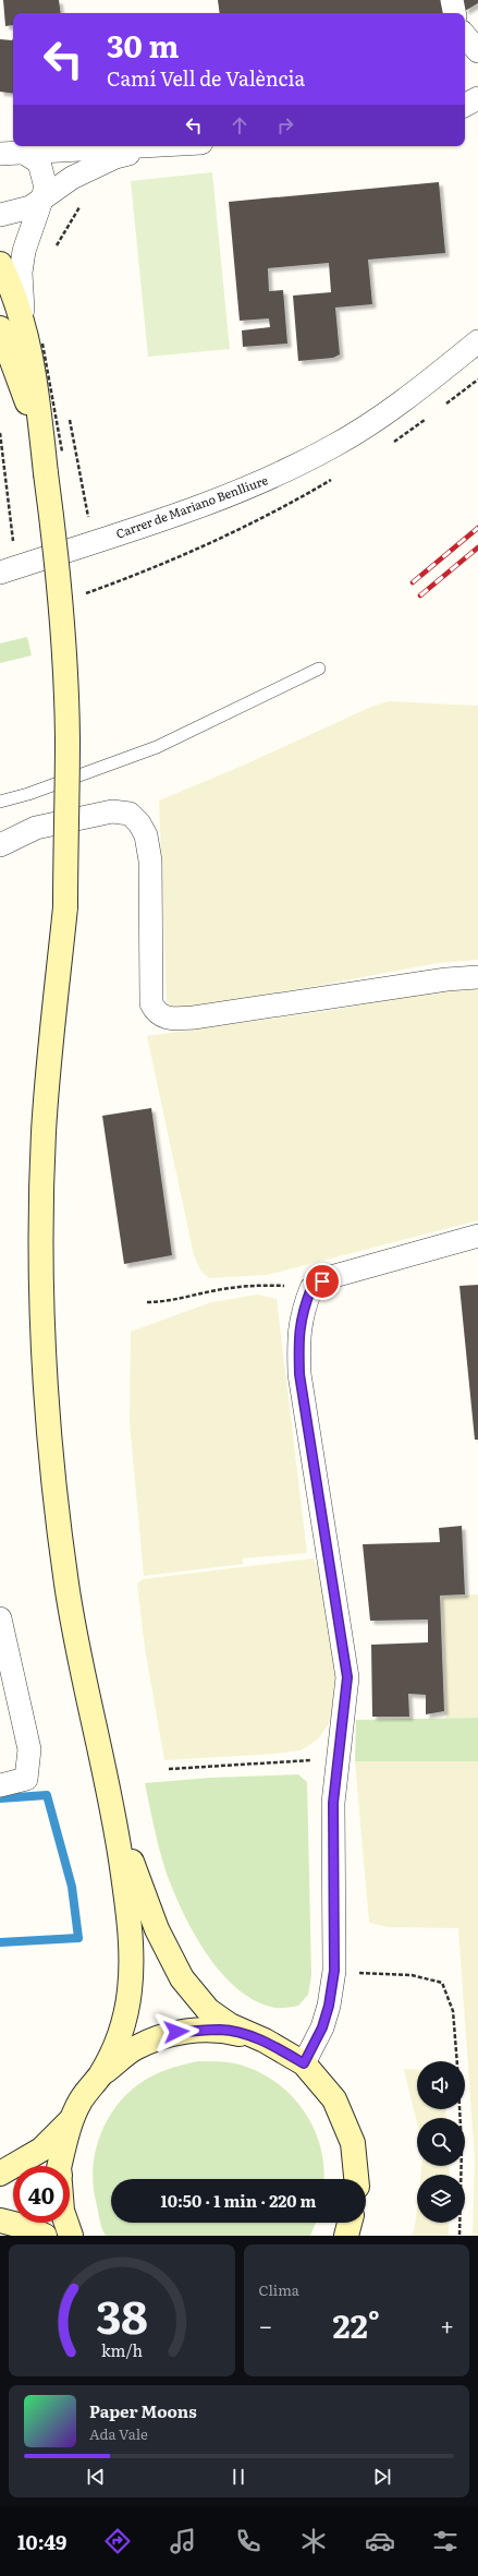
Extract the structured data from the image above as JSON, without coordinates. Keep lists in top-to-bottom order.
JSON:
{
  "streets": {
    "street": ["Carrer de Mariano Benlliure"]
  },
  "page": {
    "turn": ["30 m", "Camí Vell de València"],
    "limit": "40",
    "trip": "10:50 · 1 min · 220 m",
    "tile": "Clima",
    "heat": ["−", "22°", "+"],
    "song": ["Paper Moons", "Ada Vale"],
    "tabs": "10:49",
    "gauge": ["38", "km/h"]
  }
}
